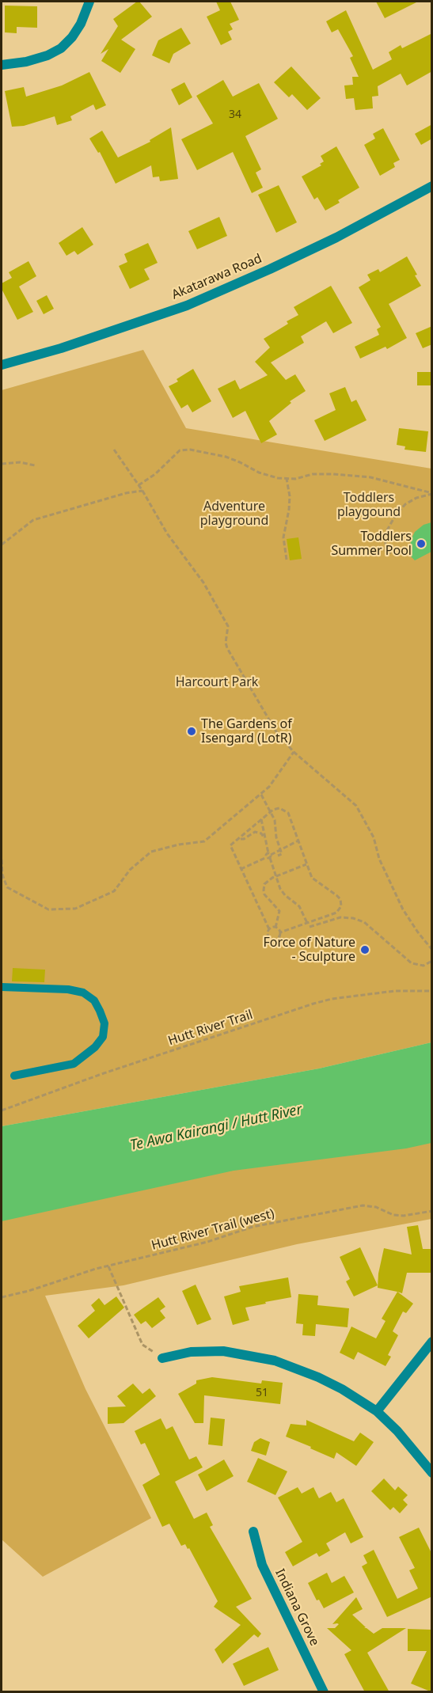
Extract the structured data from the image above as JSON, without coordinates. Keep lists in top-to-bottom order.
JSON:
{
  "streets": {
    "street": ["Akatarawa Road", "Indiana Grove"],
    "path": ["Hutt River Trail", "Hutt River Trail (west)"]
  },
  "water": ["Te Awa Kairangi / Hutt River"],
  "parks": ["Toddlers playgound", "Adventure playground", "Harcourt Park"],
  "places": ["Toddlers Summer Pool", "The Gardens of Isengard (LotR)", "Force of Nature - Sculpture"],
  "house_numbers": ["34", "51"]
}
